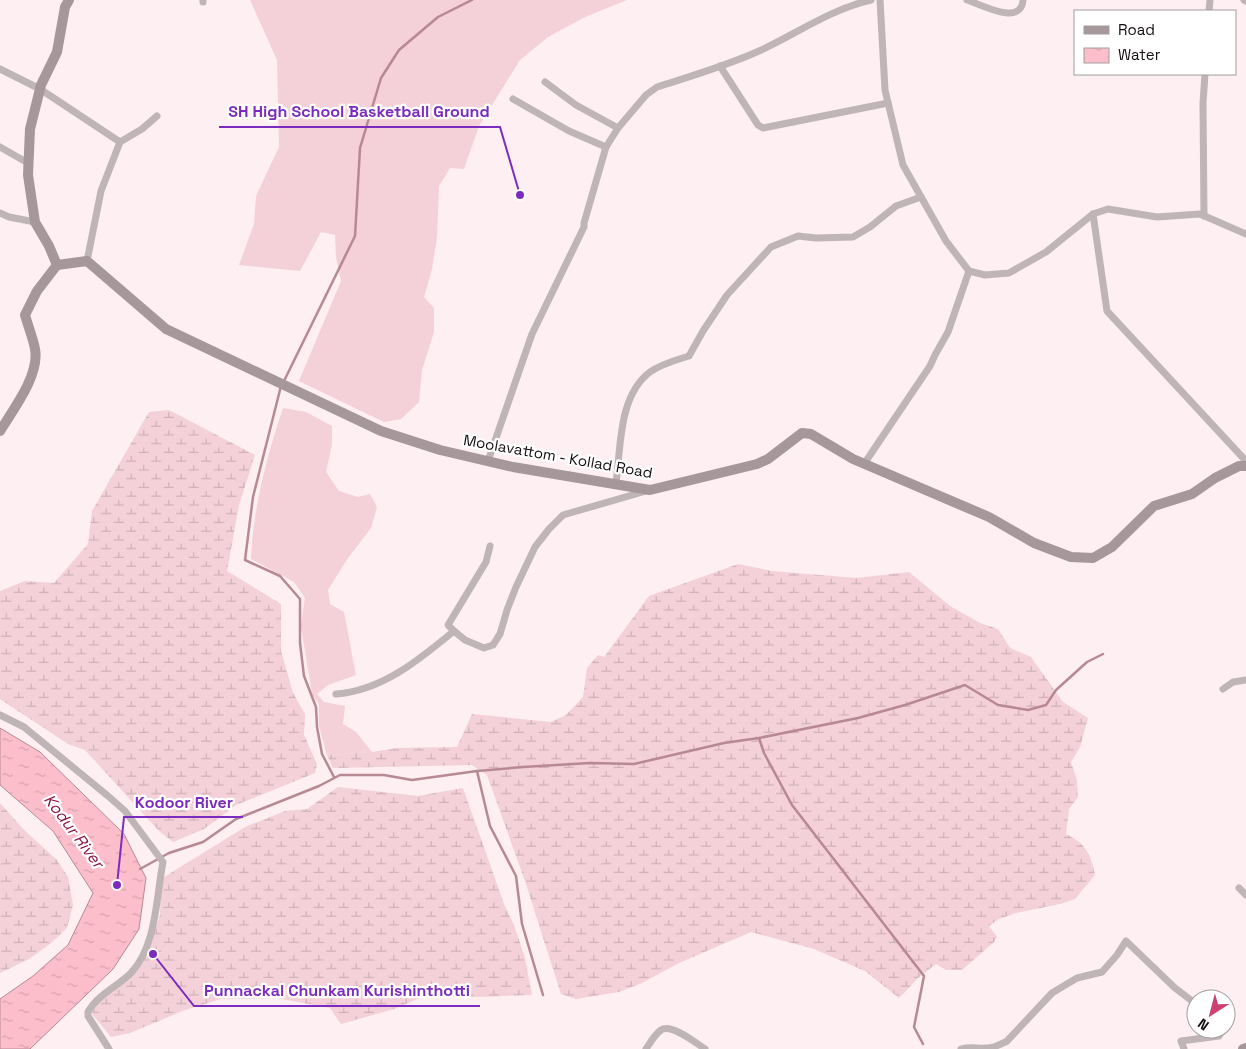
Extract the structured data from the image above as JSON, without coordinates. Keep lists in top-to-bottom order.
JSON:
{
  "streets": {
    "main road": ["Moolavattom - Kollad Road"]
  },
  "water": ["Kodur River"],
  "places": ["SH High School Basketball Ground", "Kodoor River", "Punnackal Chunkam Kurishinthotti"],
  "legend": ["Road", "Water"],
  "north": "bottom left"
}
